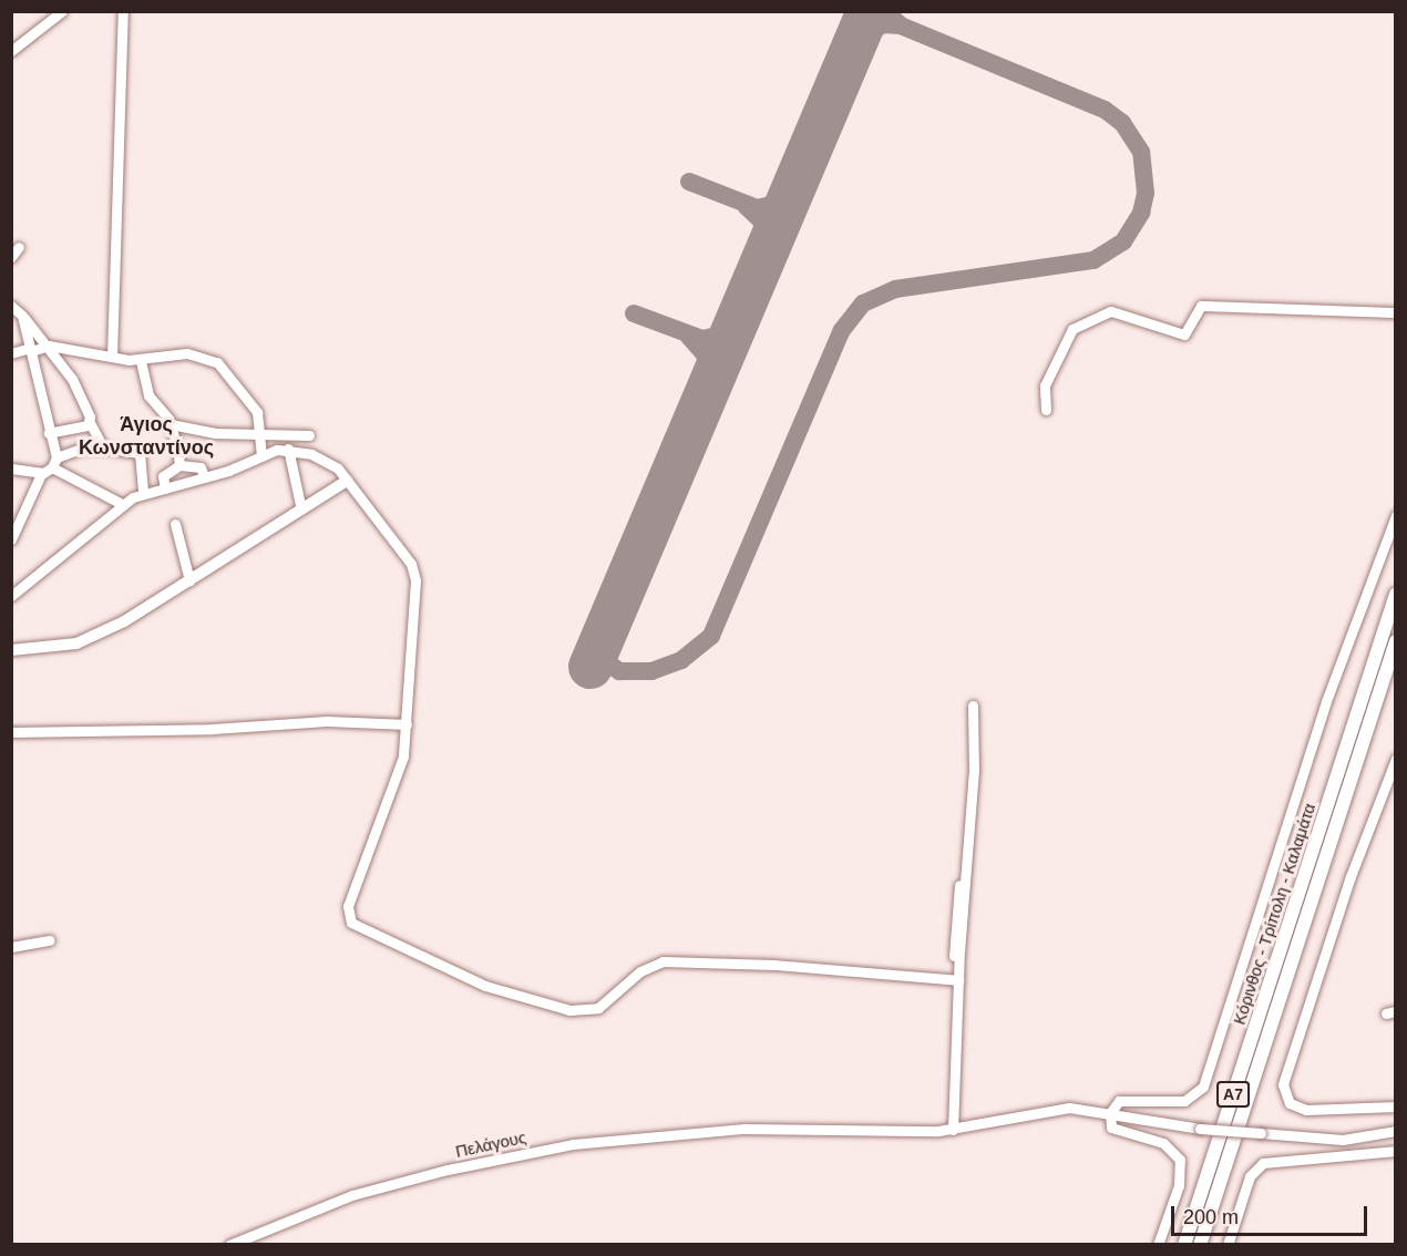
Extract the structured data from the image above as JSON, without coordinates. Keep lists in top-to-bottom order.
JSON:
{
  "streets": {
    "highway": ["Κόρινθος - Τρίπολη - Καλαμάτα", "Α7"],
    "street": ["Πελάγους"]
  },
  "districts": ["Άγιος Κωνσταντίνος"],
  "scale_bar": "200 m"
}
